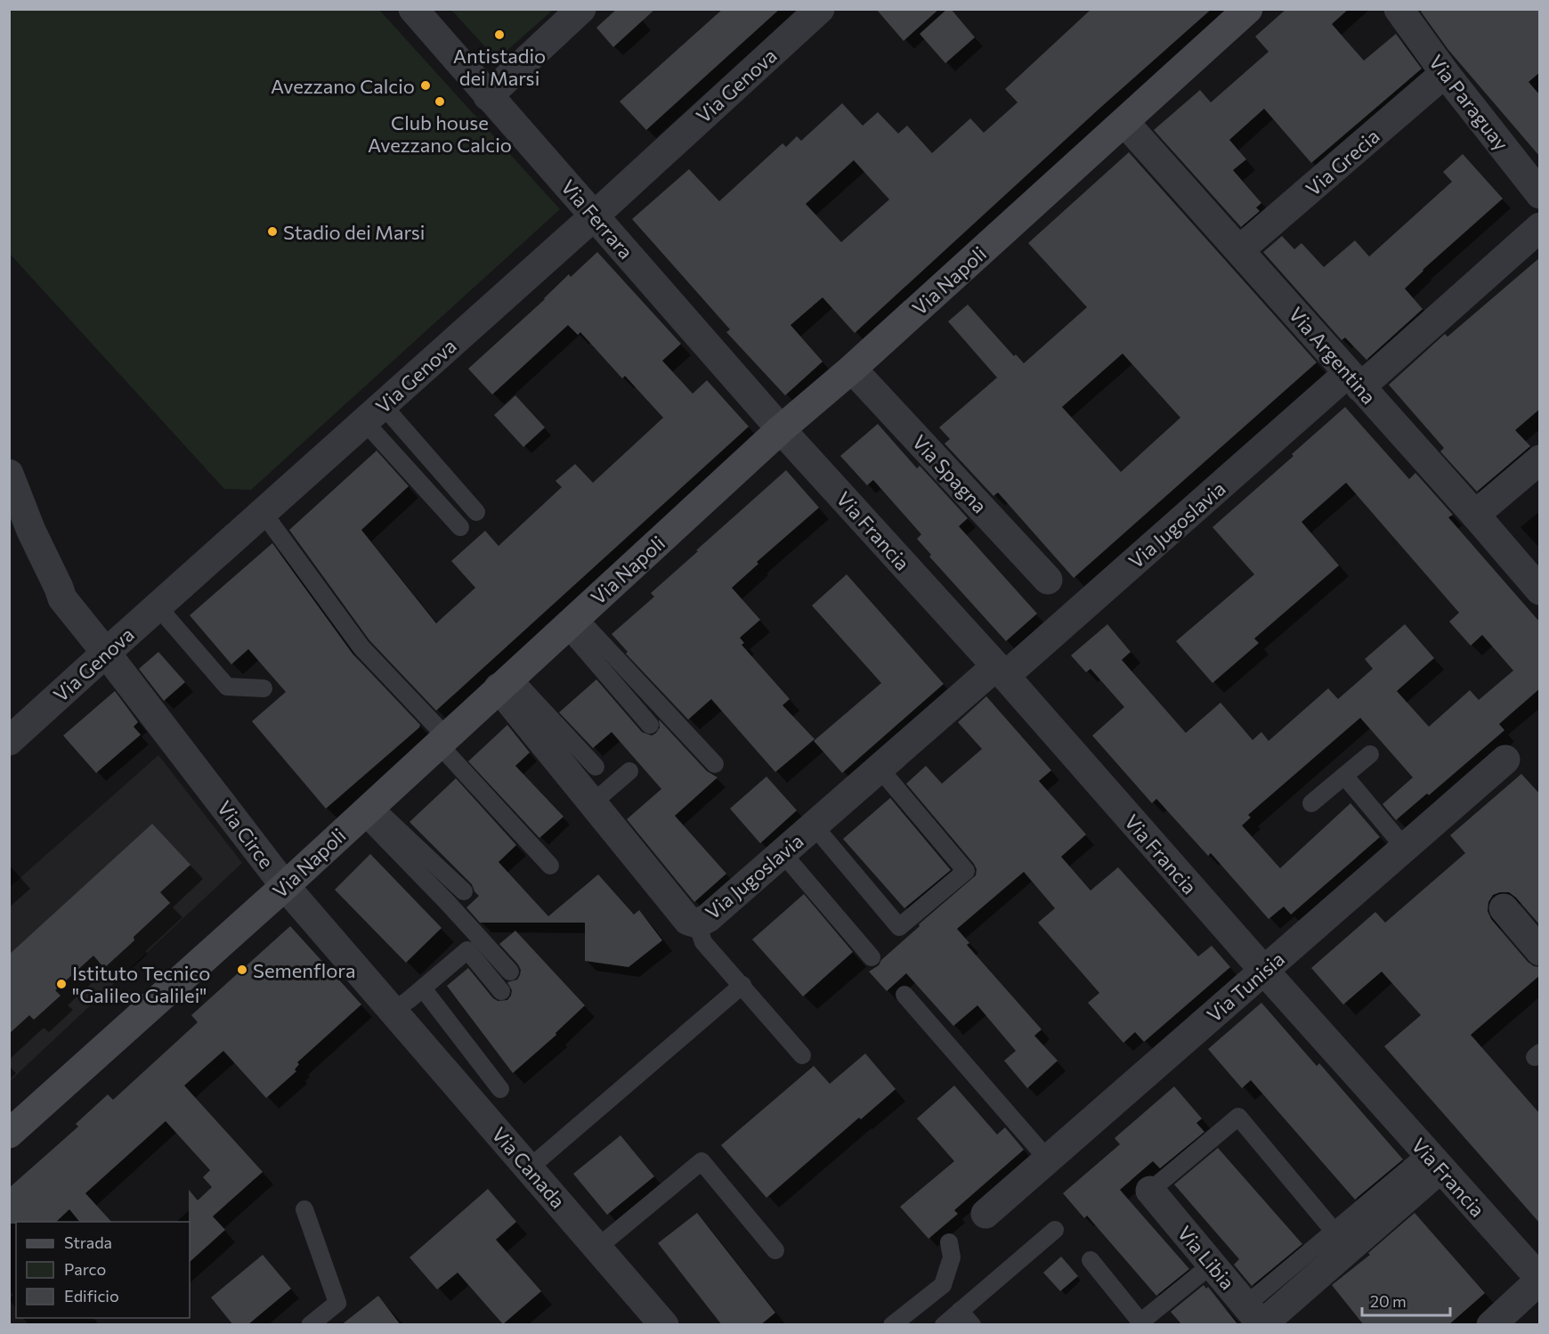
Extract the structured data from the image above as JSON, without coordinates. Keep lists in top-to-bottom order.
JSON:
{
  "streets": {
    "main road": ["Via Napoli"],
    "street": [
      "Via Genova",
      "Via Paraguay",
      "Via Grecia",
      "Via Ferrara",
      "Via Argentina",
      "Via Spagna",
      "Via Jugoslavia",
      "Via Francia",
      "Via Circe",
      "Via Tunisia",
      "Via Canada",
      "Via Libia"
    ]
  },
  "crossings": [
    ["Via Genova", "Via Ferrara"],
    ["Via Genova", "Via Circe"],
    ["Via Paraguay", "Via Grecia"],
    ["Via Grecia", "Via Argentina"],
    ["Via Ferrara", "Via Napoli"],
    ["Via Ferrara", "Via Francia"],
    ["Via Napoli", "Via Argentina"],
    ["Via Napoli", "Via Spagna"],
    ["Via Napoli", "Via Jugoslavia"],
    ["Via Napoli", "Via Francia"],
    ["Via Napoli", "Via Circe"],
    ["Via Argentina", "Via Jugoslavia"],
    ["Via Jugoslavia", "Via Francia"],
    ["Via Francia", "Via Tunisia"],
    ["Via Circe", "Via Canada"]
  ],
  "places": [
    "Antistadio dei Marsi",
    "Avezzano Calcio",
    "Club house Avezzano Calcio",
    "Stadio dei Marsi",
    "Semenflora",
    "Istituto Tecnico \"Galileo Galilei\""
  ],
  "legend": ["Strada", "Parco", "Edificio"],
  "scale_bar": "20 m"
}
